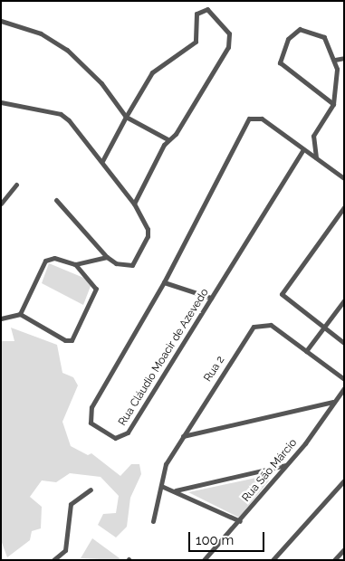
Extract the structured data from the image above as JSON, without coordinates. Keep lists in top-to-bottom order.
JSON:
{
  "streets": {
    "street": ["Rua Cláudio Moacir de Azevedo", "Rua 2", "Rua São Márcio"]
  },
  "scale_bar": "100 m"
}
